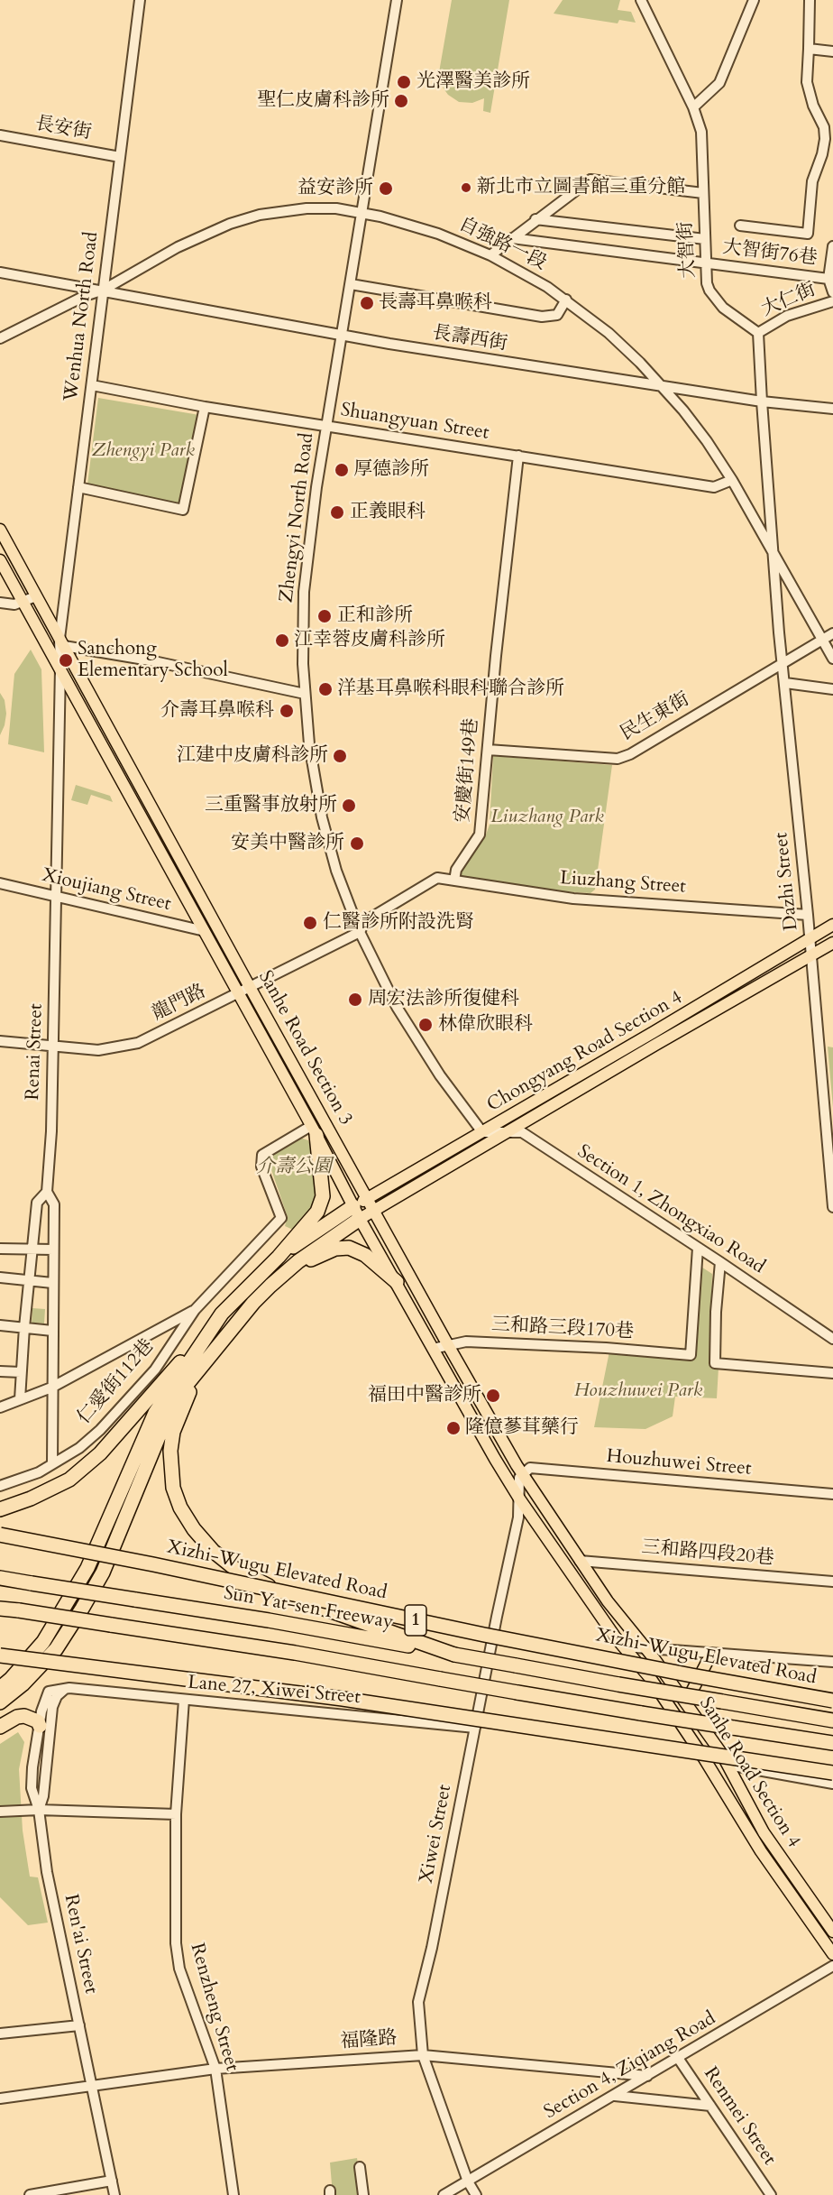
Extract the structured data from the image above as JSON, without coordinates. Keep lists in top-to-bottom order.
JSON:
{
  "streets": {
    "highway": ["Xizhi-Wugu Elevated Road", "Sun Yat-sen Freeway", "1"],
    "main road": ["Sanhe Road Section 3", "Chongyang Road Section 4", "Sanhe Road Section 4"],
    "street": [
      "長安街",
      "自強路一段",
      "大智街",
      "大智街76巷",
      "大仁街",
      "Wenhua North Road",
      "長壽西街",
      "Shuangyuan Street",
      "Zhengyi North Road",
      "民生東街",
      "安慶街149巷",
      "Dazhi Street",
      "Liuzhang Street",
      "Xioujiang Street",
      "龍門路",
      "Renai Street",
      "Section 1, Zhongxiao Road",
      "三和路三段170巷",
      "仁愛街112巷",
      "Houzhuwei Street",
      "三和路四段20巷",
      "Lane 27, Xiwei Street",
      "Xiwei Street",
      "Ren'ai Street",
      "Renzheng Street",
      "福隆路",
      "Section 4, Ziqiang Road",
      "Renmei Street"
    ]
  },
  "crossings": [
    ["長安街", "Wenhua North Road"],
    ["自強路一段", "Wenhua North Road"],
    ["自強路一段", "長壽西街"],
    ["自強路一段", "Shuangyuan Street"],
    ["自強路一段", "Zhengyi North Road"],
    ["自強路一段", "民生東街"],
    ["自強路一段", "Dazhi Street"],
    ["大智街", "大智街76巷"],
    ["大智街", "大仁街"],
    ["Wenhua North Road", "長壽西街"],
    ["Wenhua North Road", "Shuangyuan Street"],
    ["Wenhua North Road", "Sanhe Road Section 3"],
    ["Wenhua North Road", "Renai Street"],
    ["長壽西街", "Zhengyi North Road"],
    ["Shuangyuan Street", "Zhengyi North Road"],
    ["Shuangyuan Street", "安慶街149巷"],
    ["Zhengyi North Road", "龍門路"],
    ["Zhengyi North Road", "Chongyang Road Section 4"],
    ["Zhengyi North Road", "Section 1, Zhongxiao Road"],
    ["民生東街", "安慶街149巷"],
    ["民生東街", "Dazhi Street"],
    ["安慶街149巷", "Liuzhang Street"],
    ["Dazhi Street", "Liuzhang Street"],
    ["Dazhi Street", "Chongyang Road Section 4"],
    ["Liuzhang Street", "龍門路"],
    ["Xioujiang Street", "Sanhe Road Section 3"],
    ["Xioujiang Street", "Renai Street"],
    ["龍門路", "Sanhe Road Section 3"],
    ["龍門路", "Renai Street"],
    ["Sanhe Road Section 3", "Renai Street"],
    ["Sanhe Road Section 3", "Chongyang Road Section 4"],
    ["Sanhe Road Section 3", "三和路三段170巷"],
    ["Sanhe Road Section 3", "Houzhuwei Street"],
    ["Sanhe Road Section 3", "Sanhe Road Section 4"],
    ["Sanhe Road Section 3", "Xiwei Street"],
    ["Renai Street", "仁愛街112巷"],
    ["Chongyang Road Section 4", "Section 1, Zhongxiao Road"],
    ["Section 1, Zhongxiao Road", "三和路三段170巷"],
    ["Houzhuwei Street", "Sanhe Road Section 4"],
    ["Houzhuwei Street", "Xiwei Street"],
    ["三和路四段20巷", "Sanhe Road Section 4"],
    ["Lane 27, Xiwei Street", "Xiwei Street"],
    ["Lane 27, Xiwei Street", "Ren'ai Street"],
    ["Lane 27, Xiwei Street", "Renzheng Street"],
    ["Sanhe Road Section 4", "Xiwei Street"],
    ["Xiwei Street", "福隆路"],
    ["Xiwei Street", "Section 4, Ziqiang Road"],
    ["Ren'ai Street", "福隆路"],
    ["Renzheng Street", "福隆路"],
    ["福隆路", "Section 4, Ziqiang Road"],
    ["Section 4, Ziqiang Road", "Renmei Street"]
  ],
  "parks": [
    "Zhengyi Park",
    "Liuzhang Park",
    "介壽公園",
    "Houzhuwei Park"
  ],
  "places": [
    "光澤醫美診所",
    "聖仁皮膚科診所",
    "新北市立圖書館三重分館",
    "益安診所",
    "長壽耳鼻喉科",
    "厚德診所",
    "正義眼科",
    "正和診所",
    "江幸蓉皮膚科診所",
    "Sanchong Elementary School",
    "洋基耳鼻喉科眼科聯合診所",
    "介壽耳鼻喉科",
    "江建中皮膚科診所",
    "三重醫事放射所",
    "安美中醫診所",
    "仁醫診所附設洗腎",
    "周宏法診所復健科",
    "林偉欣眼科",
    "福田中醫診所",
    "隆億蔘茸藥行"
  ]
}
